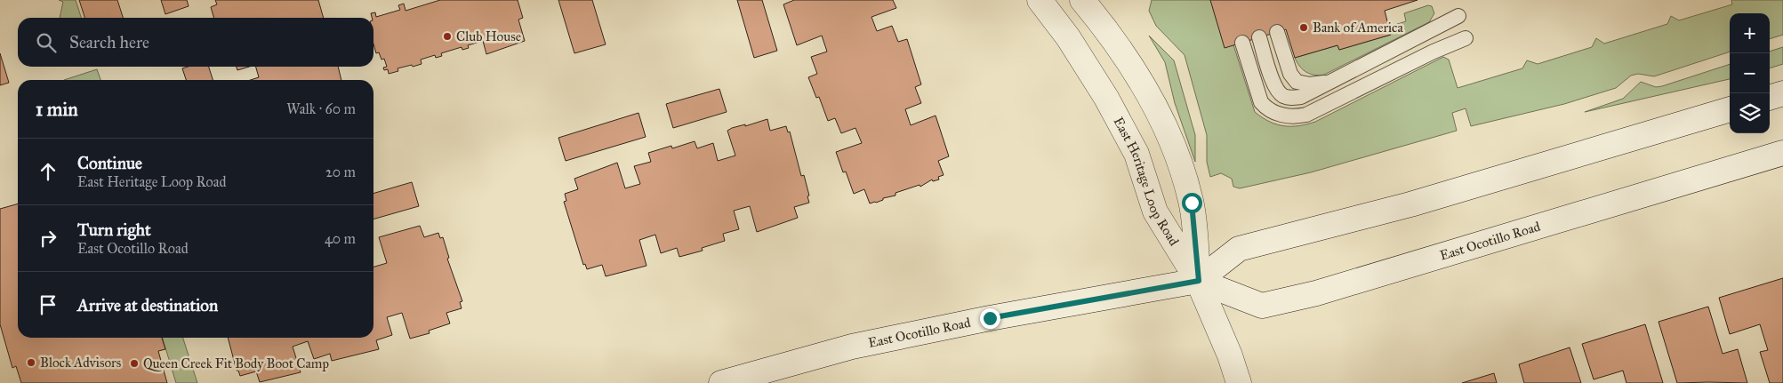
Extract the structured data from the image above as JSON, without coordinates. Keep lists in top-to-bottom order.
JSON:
{
  "streets": {
    "main road": ["East Heritage Loop Road", "East Ocotillo Road"]
  },
  "crossings": [
    ["East Heritage Loop Road", "East Ocotillo Road"]
  ],
  "places": [
    "Bank of America",
    "Club House",
    "Block Advisors",
    "Queen Creek Fit Body Boot Camp"
  ],
  "page": {
    "map_buttons": ["+", "−"],
    "search": "Search here",
    "heading": ["1 min", "Walk · 60 m"],
    "list": [
      ["Continue", "East Heritage Loop Road", "20 m"],
      ["Turn right", "East Ocotillo Road", "40 m"],
      "Arrive at destination"
    ]
  }
}
